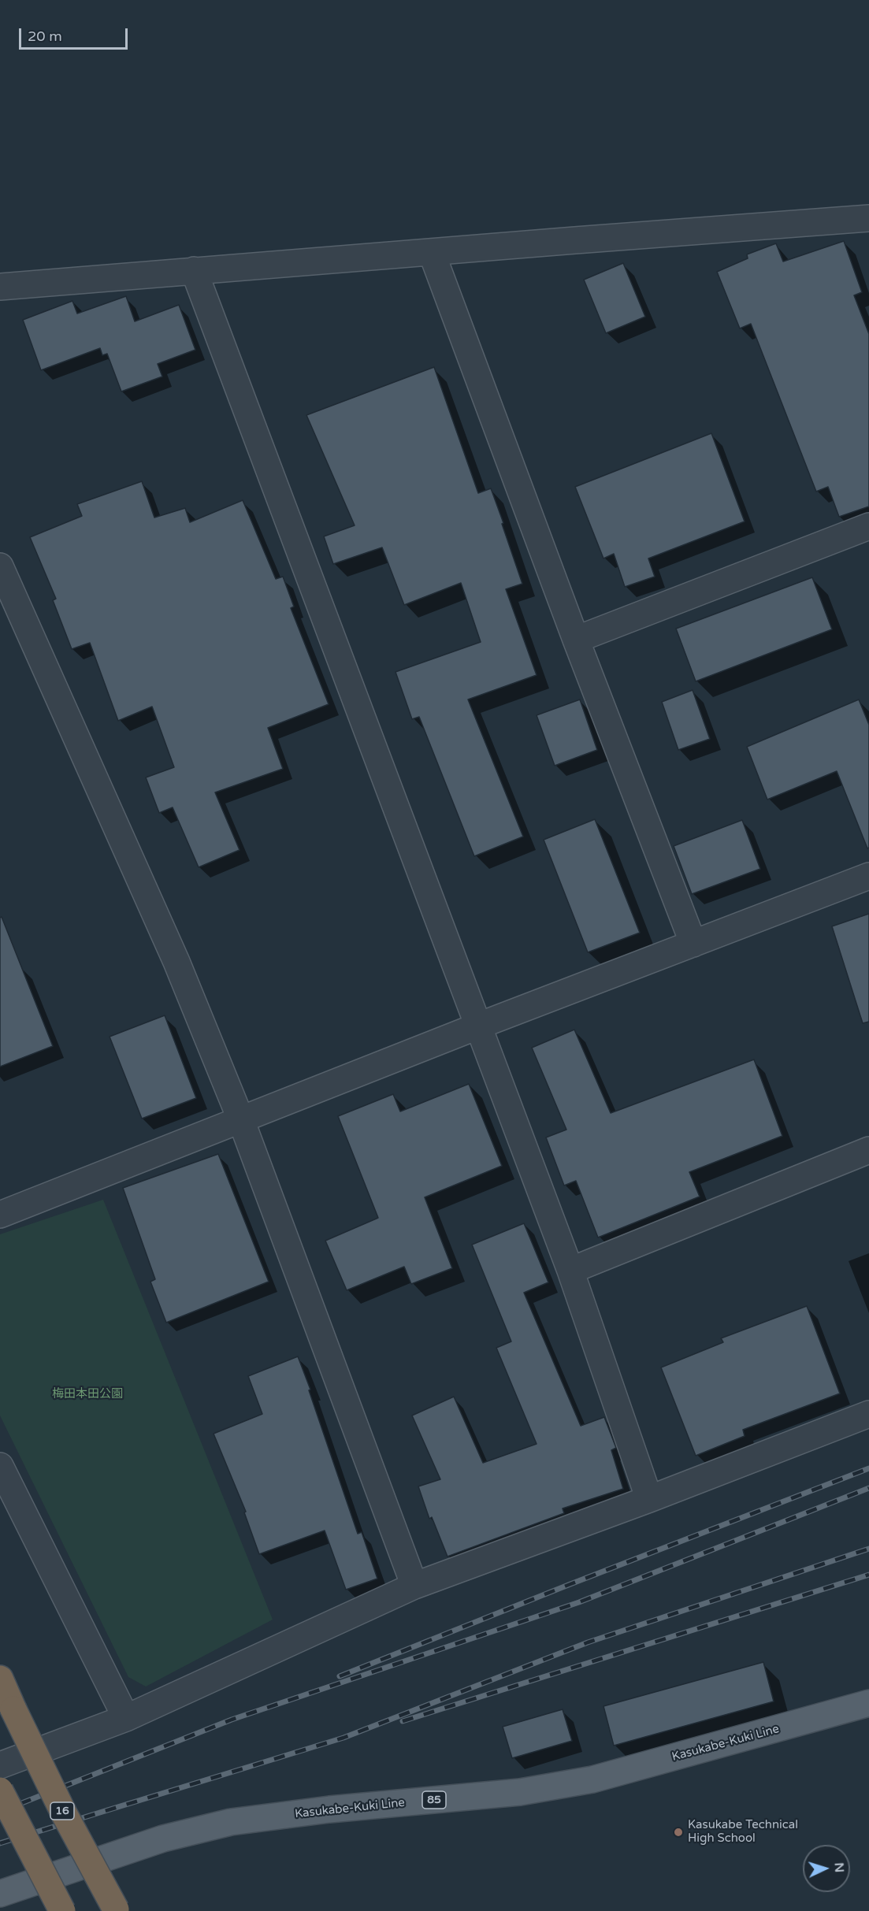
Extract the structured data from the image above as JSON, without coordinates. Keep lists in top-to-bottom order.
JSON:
{
  "streets": {
    "highway": ["16"],
    "main road": ["Kasukabe-Kuki Line", "85"]
  },
  "parks": ["梅田本田公園"],
  "places": ["Kasukabe Technical High School"],
  "scale_bar": "20 m",
  "north": "right"
}
